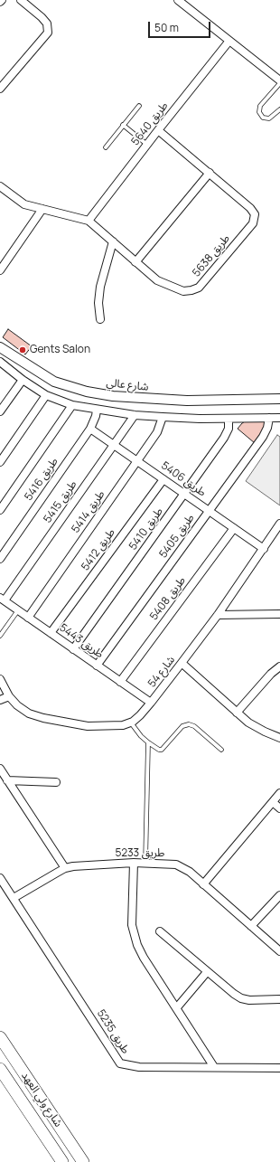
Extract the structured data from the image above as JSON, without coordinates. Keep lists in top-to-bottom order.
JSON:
{
  "streets": {
    "main road": ["شارع ولي العهد"],
    "street": [
      "طريق 5640",
      "طريق 5638",
      "شارع عالي",
      "طريق 5416",
      "طريق 5406",
      "طريق 5415",
      "طريق 5414",
      "طريق 5410",
      "طريق 5405",
      "طريق 5412",
      "طريق 5408",
      "طريق 5443",
      "شارع 54",
      "طريق 5233",
      "طريق 5235"
    ]
  },
  "crossings": [
    ["طريق 5640", "طريق 5638"],
    ["طريق 5416", "طريق 5406"],
    ["طريق 5406", "طريق 5415"],
    ["طريق 5406", "طريق 5414"],
    ["طريق 5406", "طريق 5410"],
    ["طريق 5406", "طريق 5405"],
    ["طريق 5406", "طريق 5412"],
    ["طريق 5406", "طريق 5408"],
    ["طريق 5406", "شارع 54"],
    ["طريق 5415", "طريق 5443"],
    ["طريق 5414", "طريق 5443"],
    ["طريق 5410", "طريق 5443"],
    ["طريق 5405", "طريق 5443"],
    ["طريق 5412", "طريق 5443"],
    ["طريق 5408", "طريق 5443"],
    ["طريق 5443", "شارع 54"],
    ["طريق 5233", "طريق 5235"]
  ],
  "places": ["Gents Salon"],
  "scale_bar": "50 m"
}
